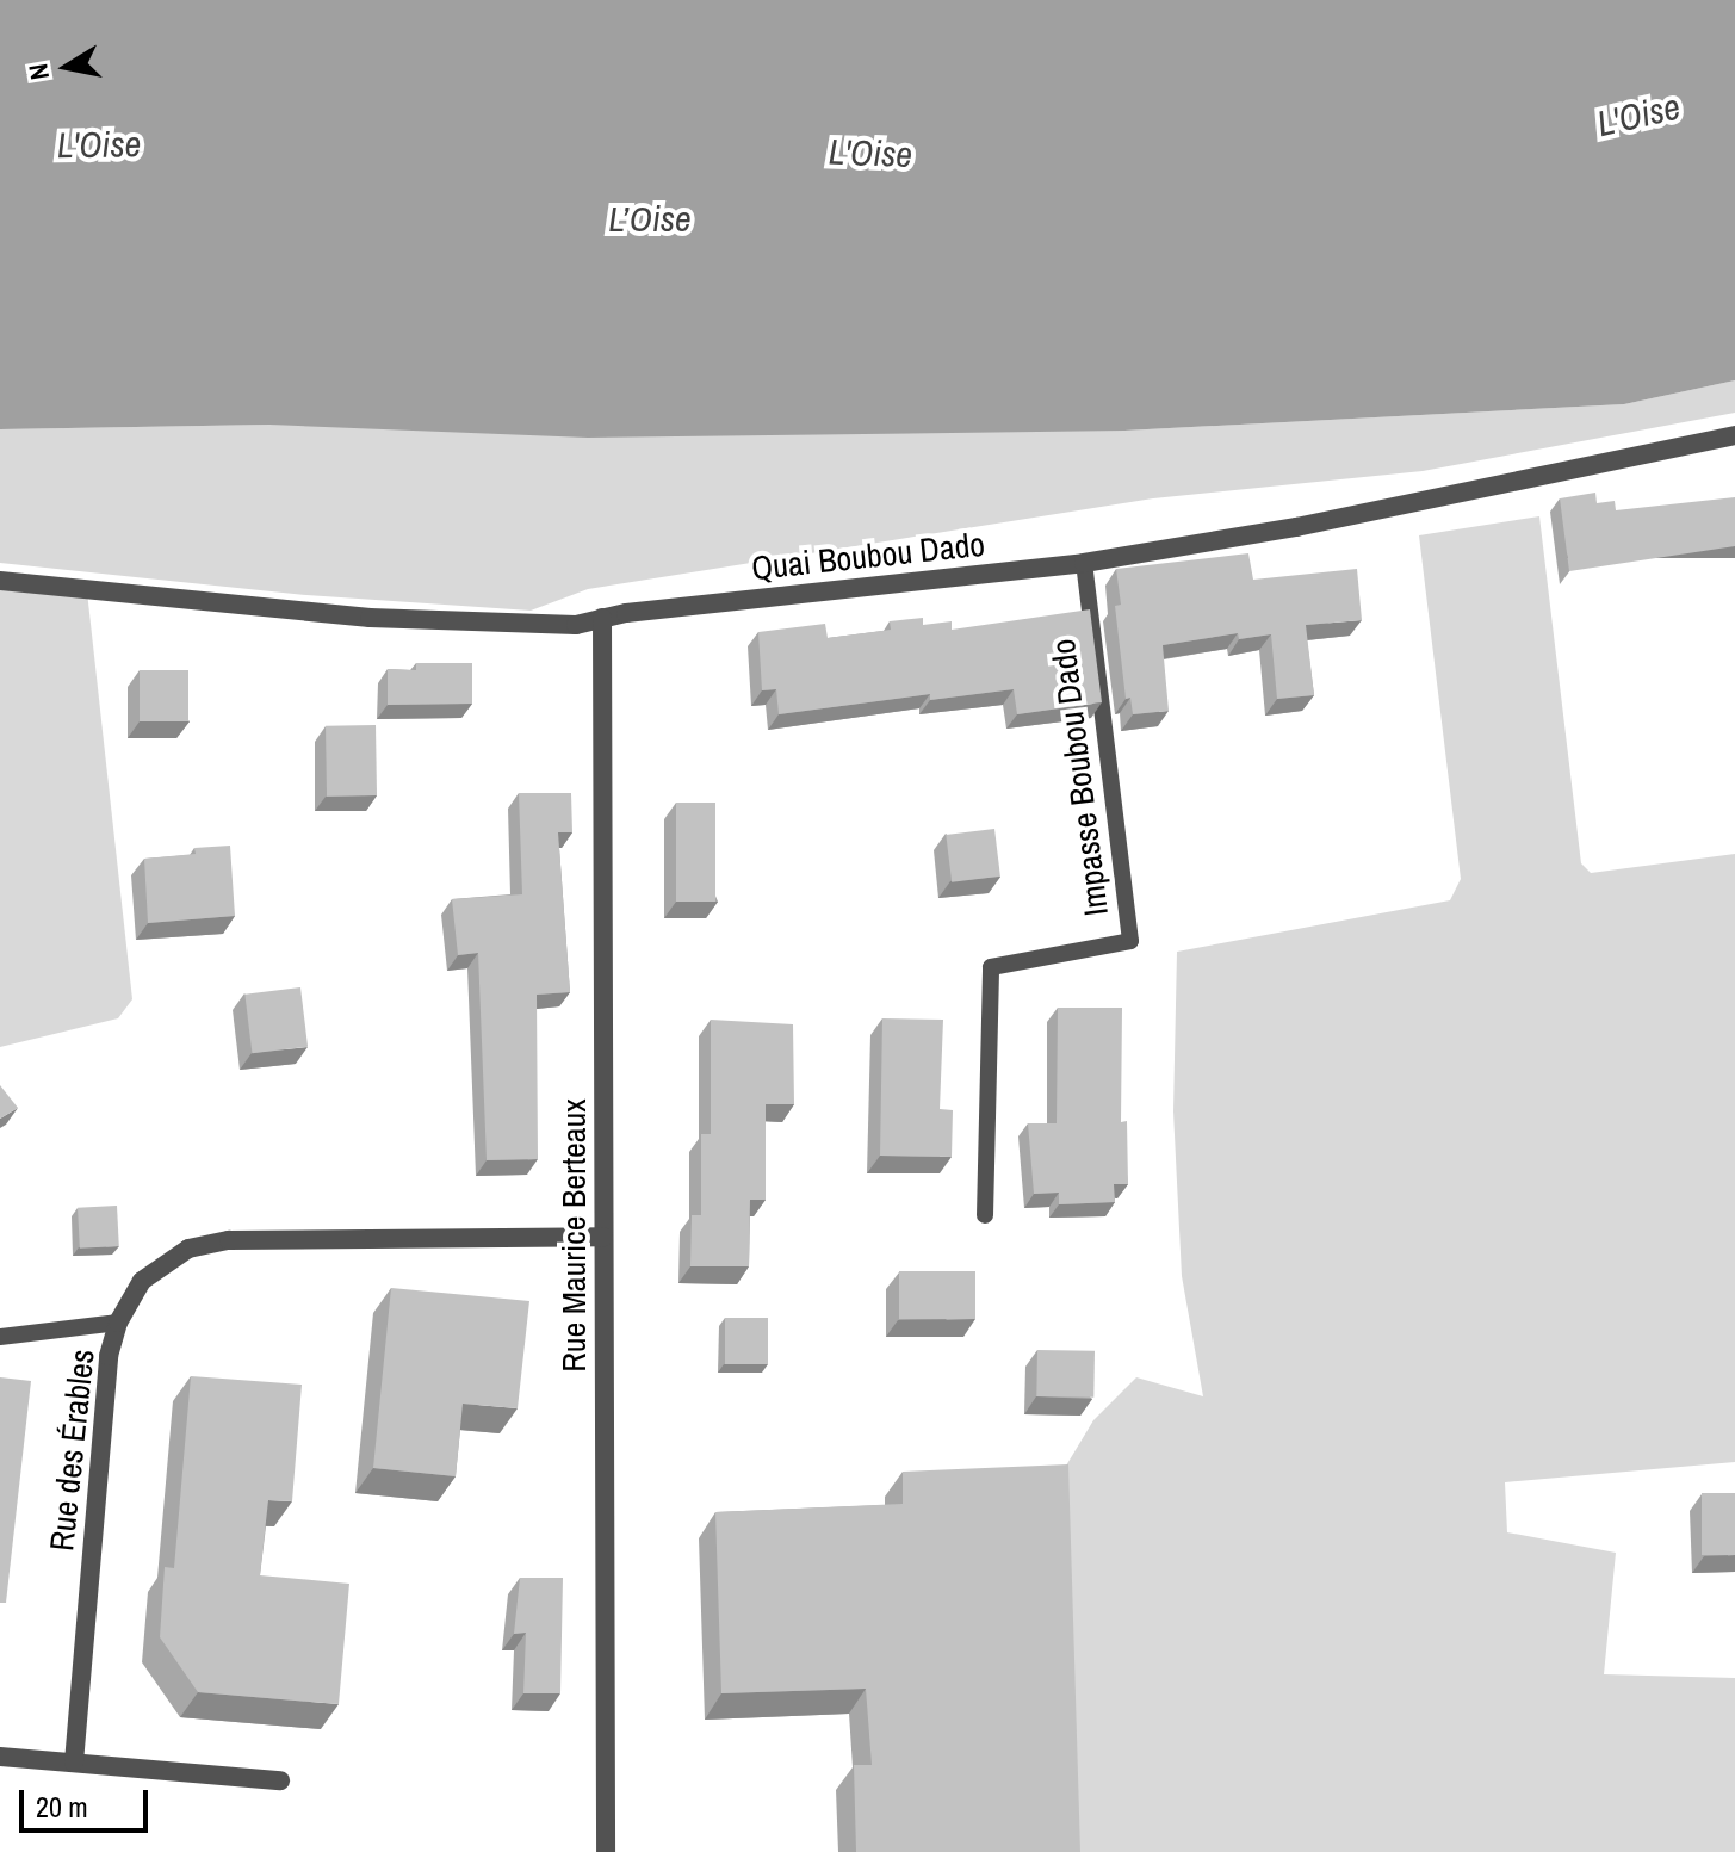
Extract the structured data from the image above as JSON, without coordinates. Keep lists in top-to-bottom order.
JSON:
{
  "streets": {
    "street": ["Quai Boubou Dado", "Rue Maurice Berteaux", "Rue des Érables"],
    "lane": ["Impasse Boubou Dado"]
  },
  "crossings": [
    ["Quai Boubou Dado", "Impasse Boubou Dado"],
    ["Quai Boubou Dado", "Rue Maurice Berteaux"],
    ["Rue Maurice Berteaux", "Rue des Érables"]
  ],
  "water": ["L'Oise", "L’Oise"],
  "scale_bar": "20 m",
  "north": "left"
}
